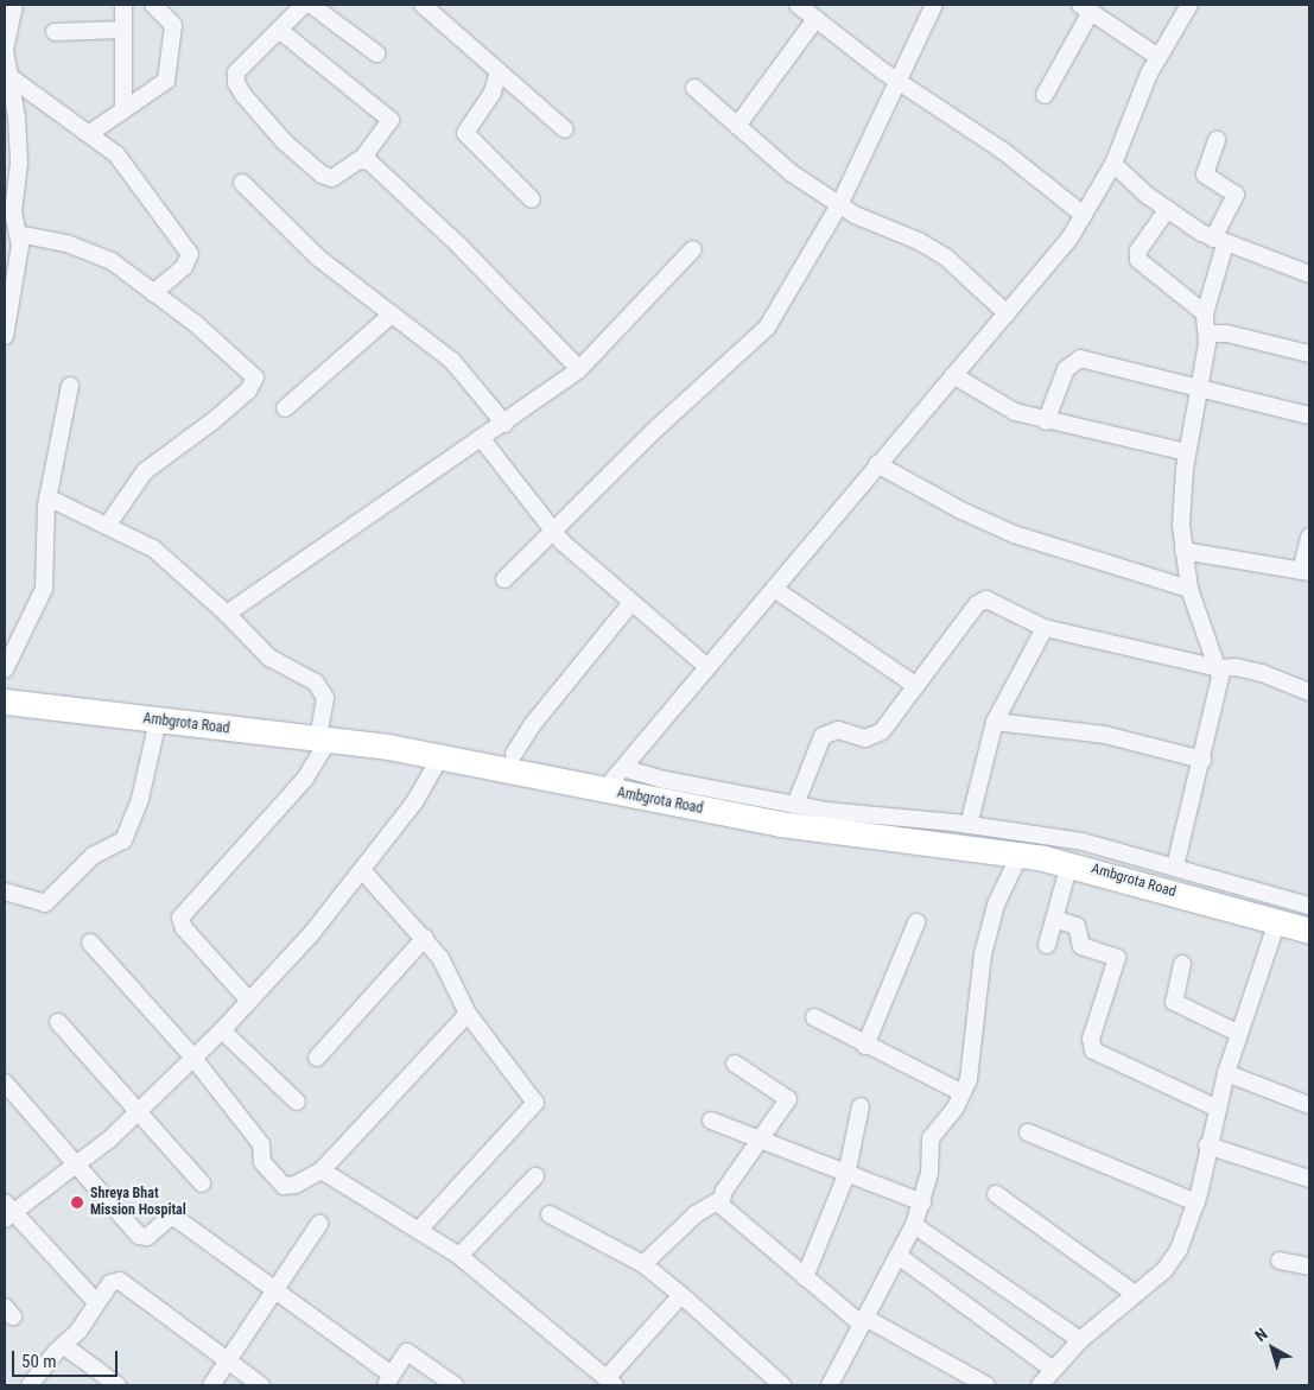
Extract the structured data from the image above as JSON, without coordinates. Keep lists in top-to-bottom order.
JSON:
{
  "streets": {
    "main road": ["Ambgrota Road"]
  },
  "places": ["Shreya Bhat Mission Hospital"],
  "scale_bar": "50 m",
  "north": "top left"
}
